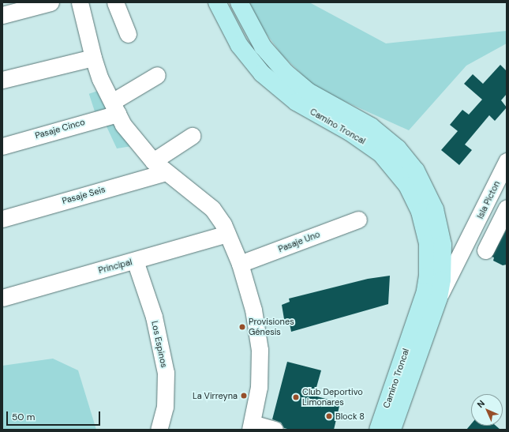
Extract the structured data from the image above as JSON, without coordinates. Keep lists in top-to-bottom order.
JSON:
{
  "streets": {
    "main road": ["Camino Troncal"],
    "street": [
      "Pasaje Cinco",
      "Pasaje Seis",
      "Isla Picton",
      "Pasaje Uno",
      "Principal",
      "Los Espinos"
    ]
  },
  "crossings": [
    ["Camino Troncal", "Isla Picton"],
    ["Principal", "Los Espinos"]
  ],
  "places": [
    "Provisiones Génesis",
    "La Virreyna",
    "Club Deportivo Limonares",
    "Block 8"
  ],
  "scale_bar": "50 m",
  "north": "top left"
}
